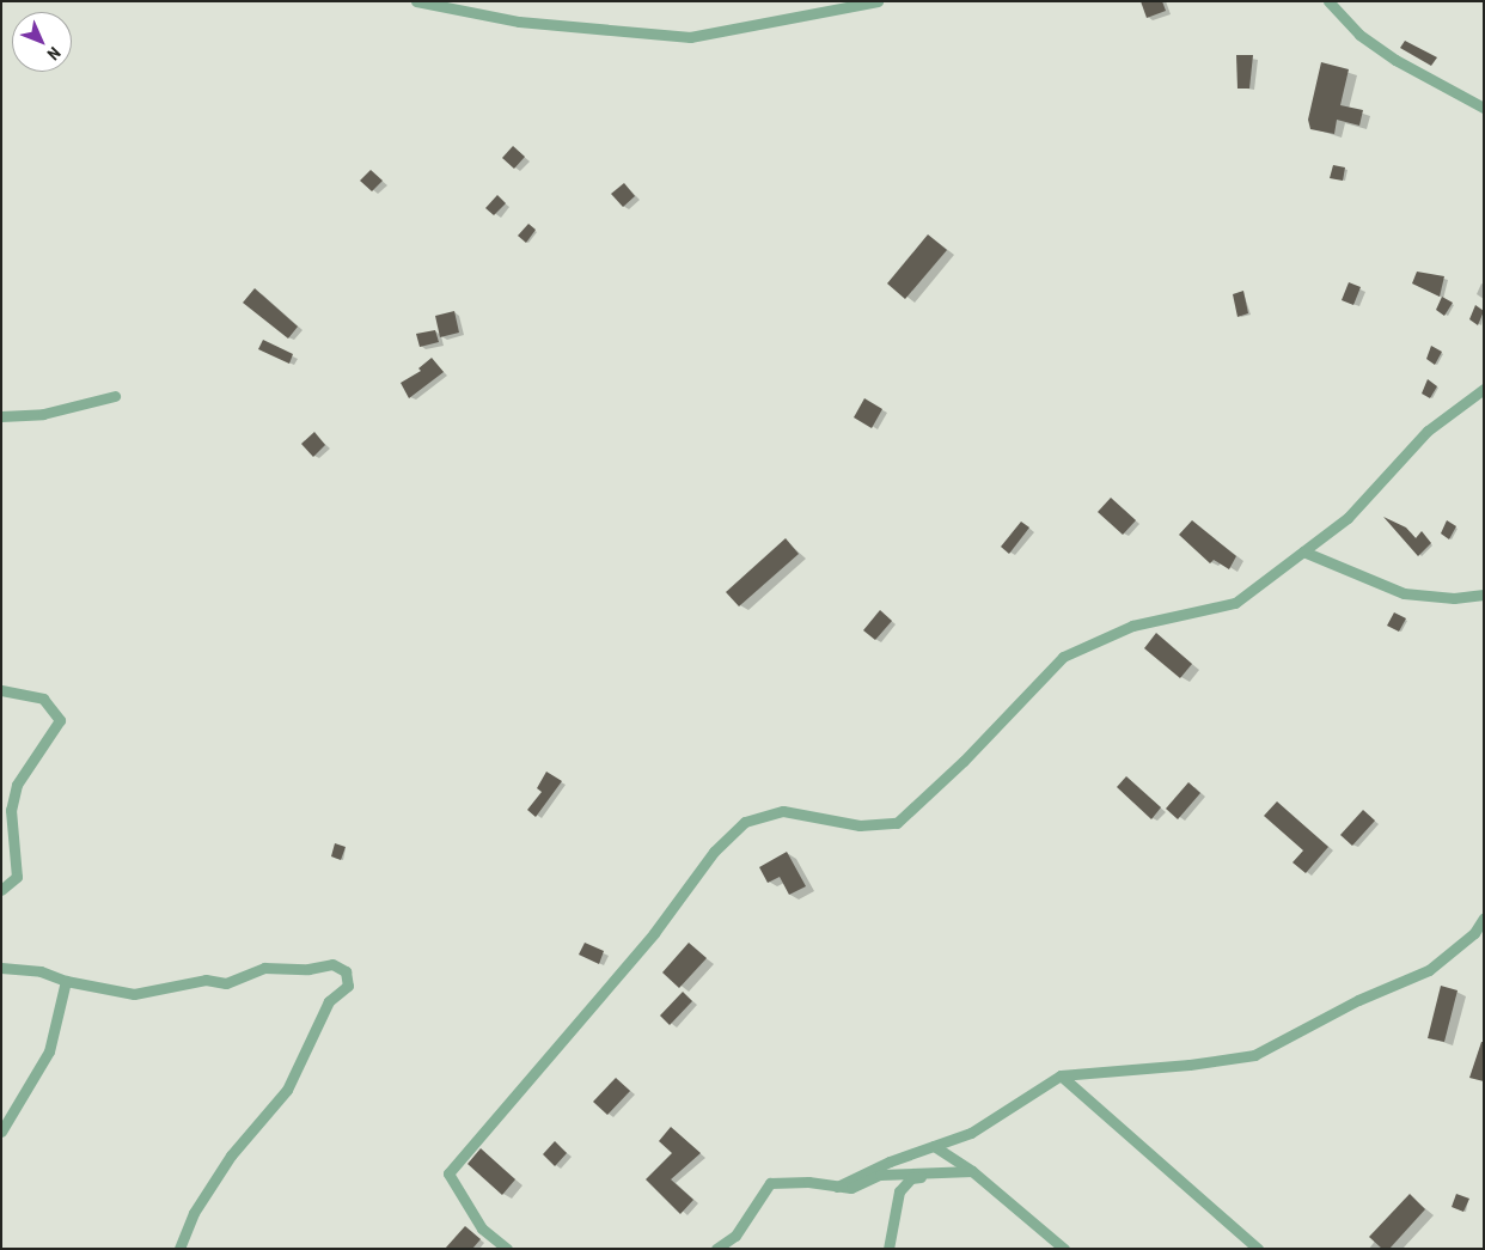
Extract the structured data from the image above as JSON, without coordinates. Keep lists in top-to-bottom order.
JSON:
{
  "north": "bottom right"
}
